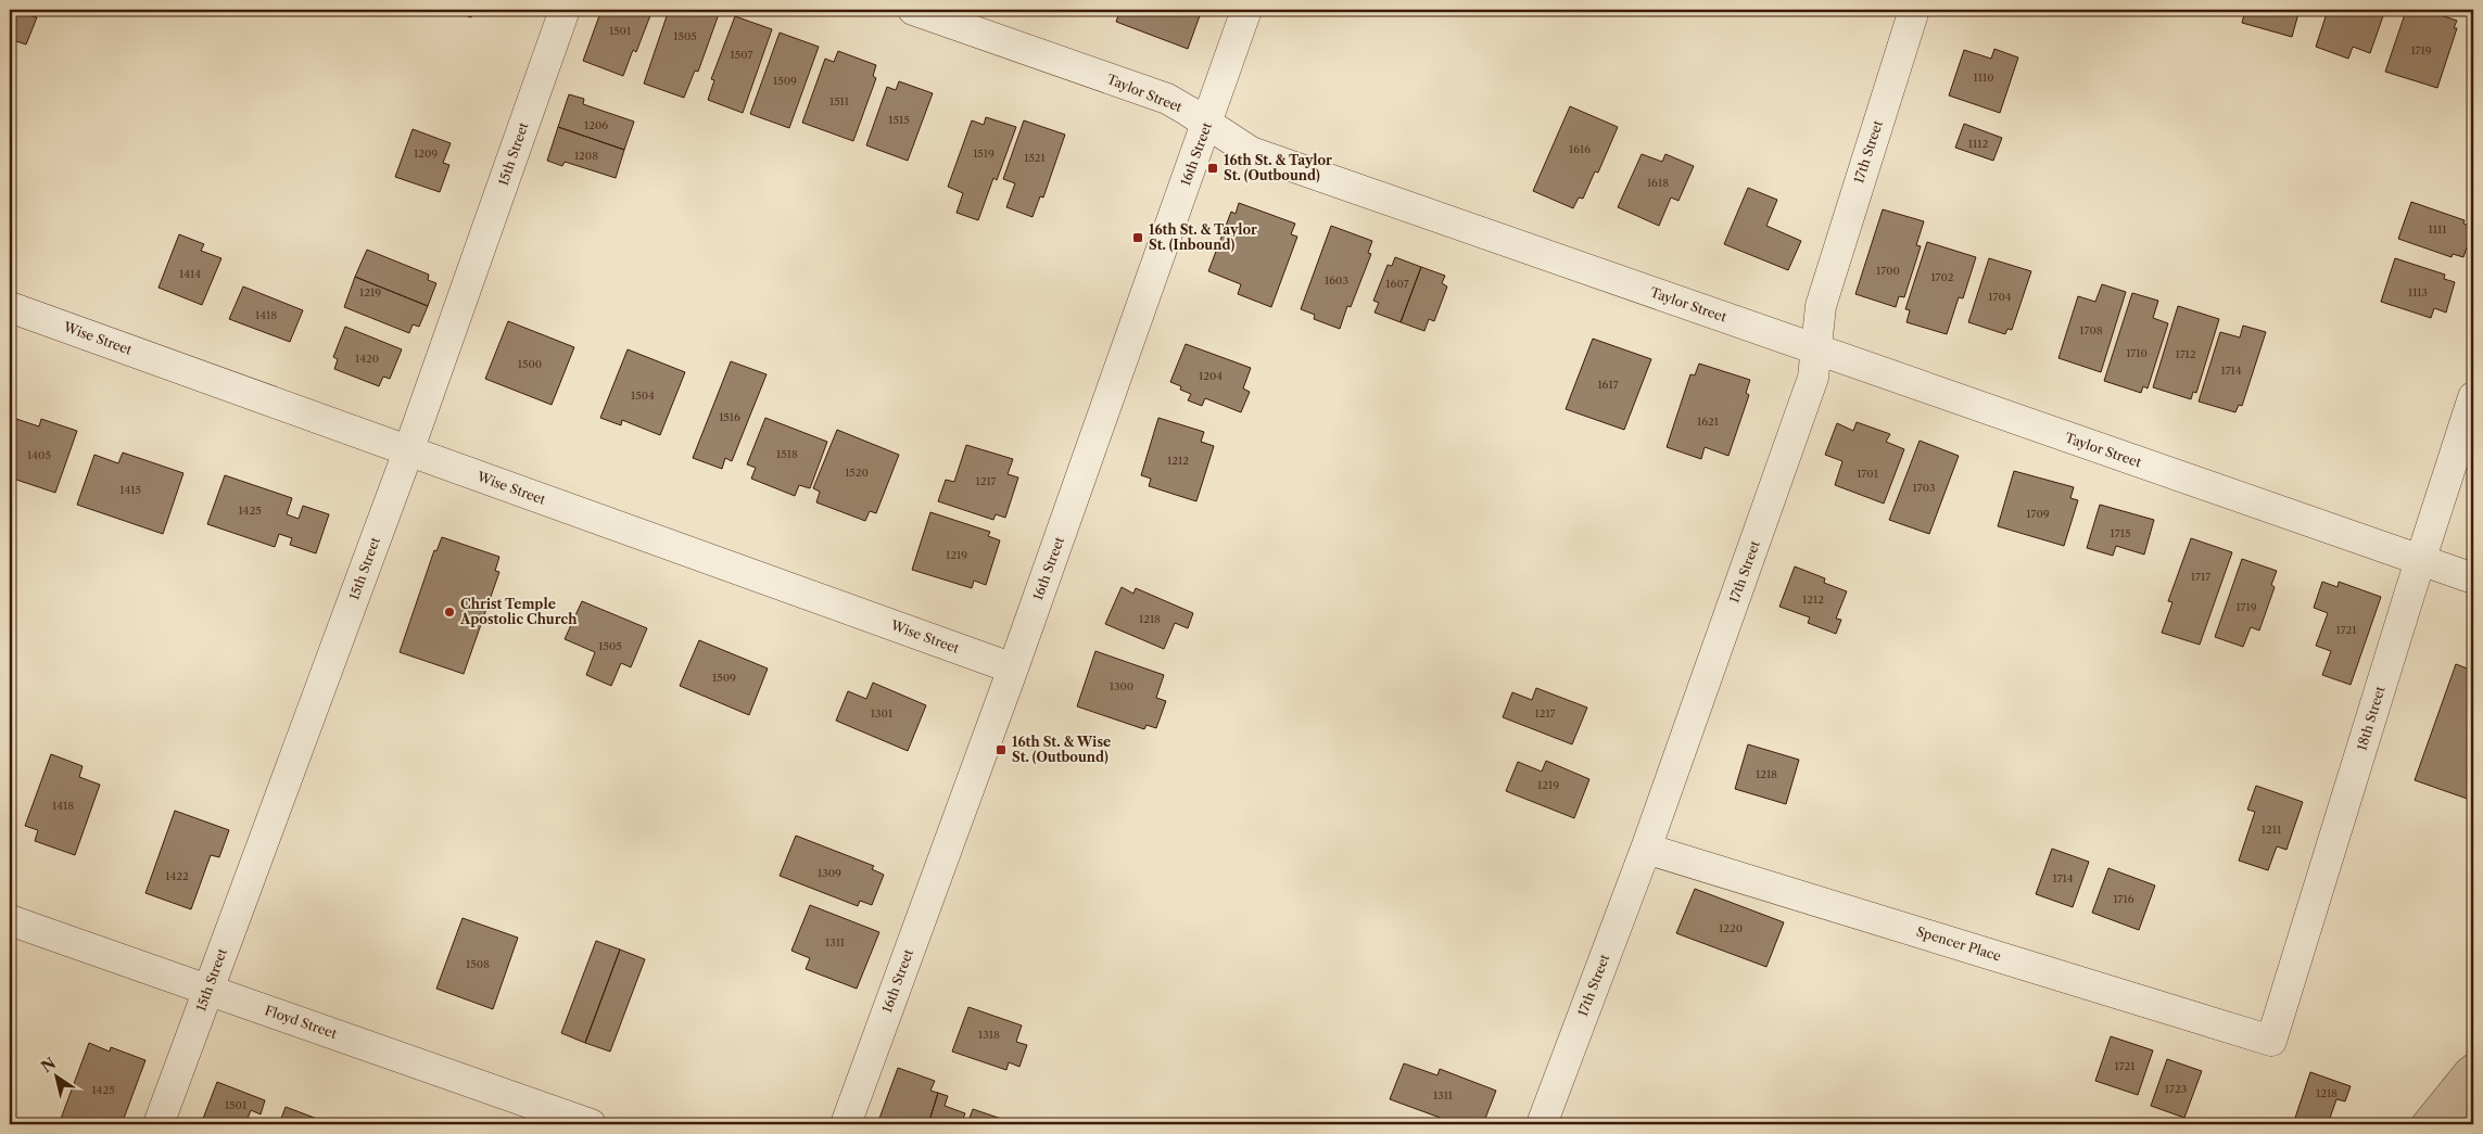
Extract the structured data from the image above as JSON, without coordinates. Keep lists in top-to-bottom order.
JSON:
{
  "streets": {
    "street": [
      "Taylor Street",
      "17th Street",
      "15th Street",
      "16th Street",
      "Wise Street",
      "18th Street",
      "Spencer Place",
      "Floyd Street"
    ]
  },
  "crossings": [
    ["Taylor Street", "17th Street"],
    ["Taylor Street", "16th Street"],
    ["Taylor Street", "18th Street"],
    ["17th Street", "Spencer Place"],
    ["15th Street", "Wise Street"],
    ["15th Street", "Floyd Street"],
    ["16th Street", "Wise Street"],
    ["18th Street", "Spencer Place"]
  ],
  "places": {
    "transit": ["16th St. & Taylor St. (Outbound)", "16th St. & Taylor St. (Inbound)", "16th St. & Wise St. (Outbound)"],
    "other": ["Christ Temple Apostolic Church"]
  },
  "house_numbers": [
    "1501",
    "1505",
    "1719",
    "1507",
    "1110",
    "1509",
    "1511",
    "1515",
    "1206",
    "1112",
    "1616",
    "1209",
    "1519",
    "1208",
    "1521",
    "1618",
    "1111",
    "1700",
    "1414",
    "1702",
    "1603",
    "1607",
    "1219",
    "1113",
    "1704",
    "1418",
    "1708",
    "1710",
    "1712",
    "1420",
    "1500",
    "1714",
    "1204",
    "1617",
    "1504",
    "1516",
    "1621",
    "1518",
    "1405",
    "1212",
    "1520",
    "1701",
    "1217",
    "1703",
    "1415",
    "1425",
    "1709",
    "1715",
    "1219",
    "1717",
    "1212",
    "1719",
    "1218",
    "1721",
    "1505",
    "1509",
    "1300",
    "1301",
    "1217",
    "1218",
    "1219",
    "1418",
    "1211",
    "1309",
    "1422",
    "1714",
    "1716",
    "1220",
    "1311",
    "1508",
    "1318",
    "1721",
    "1723",
    "1425",
    "1218",
    "1311",
    "1501"
  ],
  "north": "top left"
}
